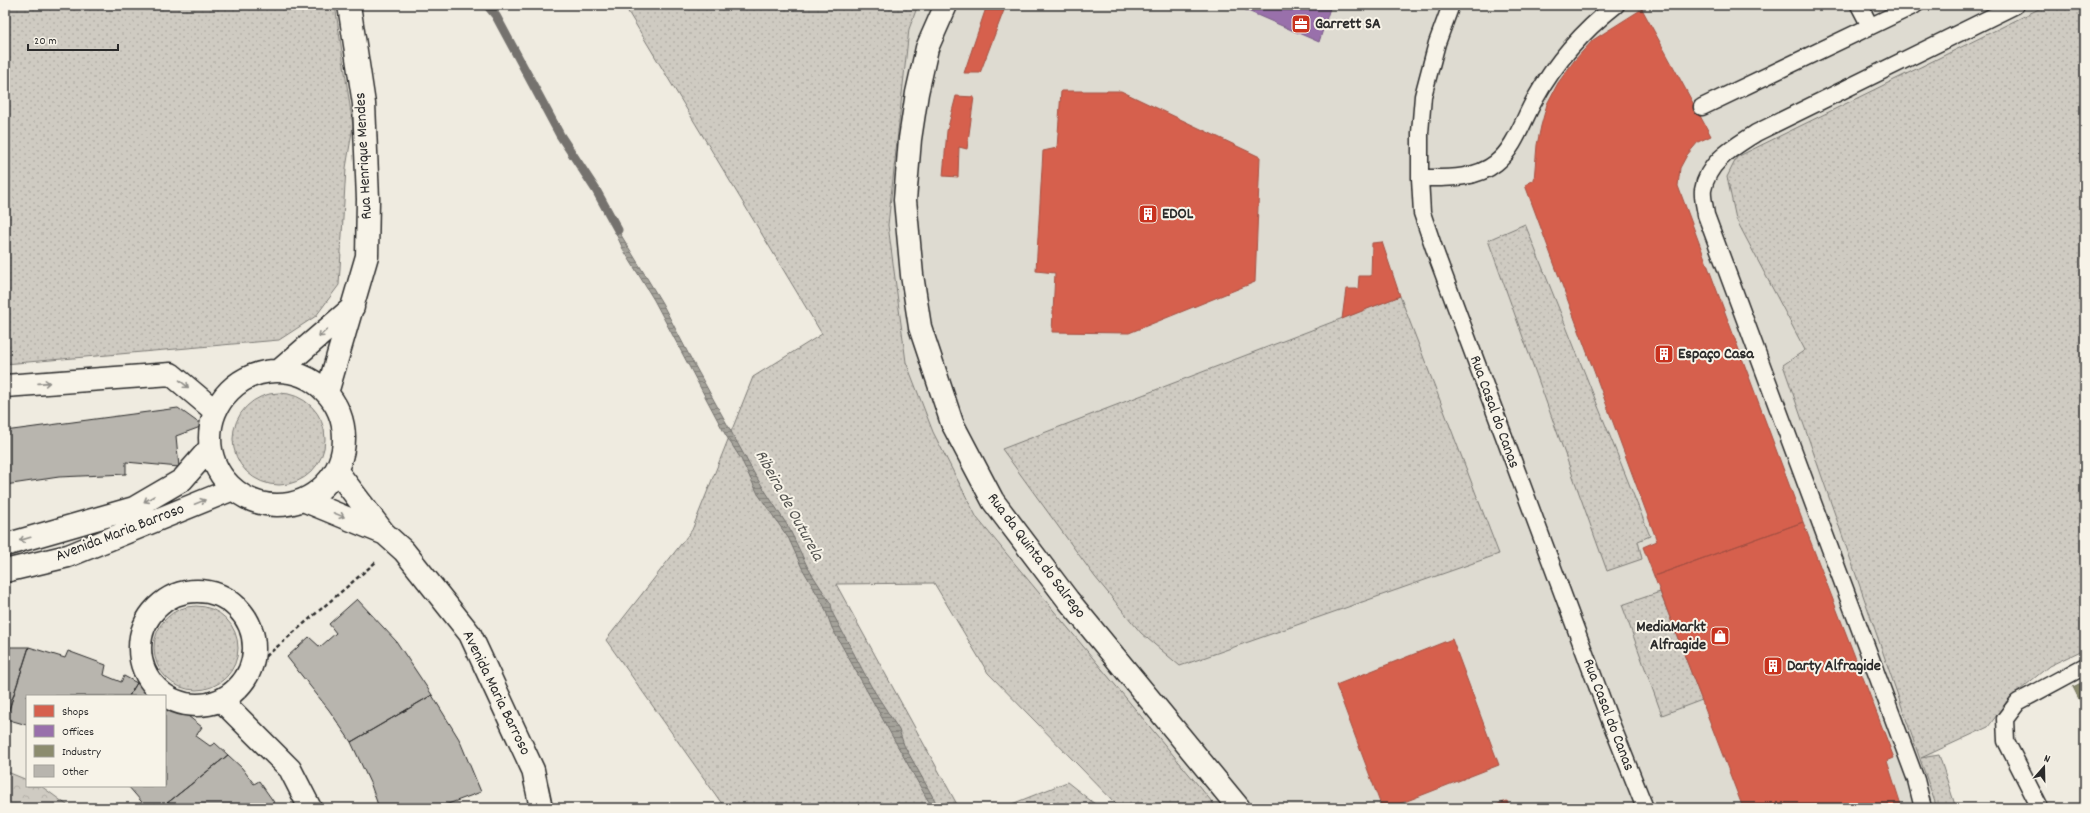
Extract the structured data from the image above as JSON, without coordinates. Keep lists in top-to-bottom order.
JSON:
{
  "streets": {
    "street": ["Rua Henrique Mendes", "Avenida Maria Barroso", "Rua da Quinta do Salrego"],
    "lane": ["Rua Casal do Canas"]
  },
  "crossings": [
    ["Rua Henrique Mendes", "Avenida Maria Barroso"]
  ],
  "water": ["Ribeira de Outurela"],
  "places": {
    "office": ["Garrett SA"],
    "building": ["EDOL", "Espaço Casa", "Darty Alfragide"],
    "shop": ["MediaMarkt Alfragide"]
  },
  "legend": [
    "Shops",
    "Offices",
    "Industry",
    "Other"
  ],
  "scale_bar": "20 m",
  "north": "top"
}
